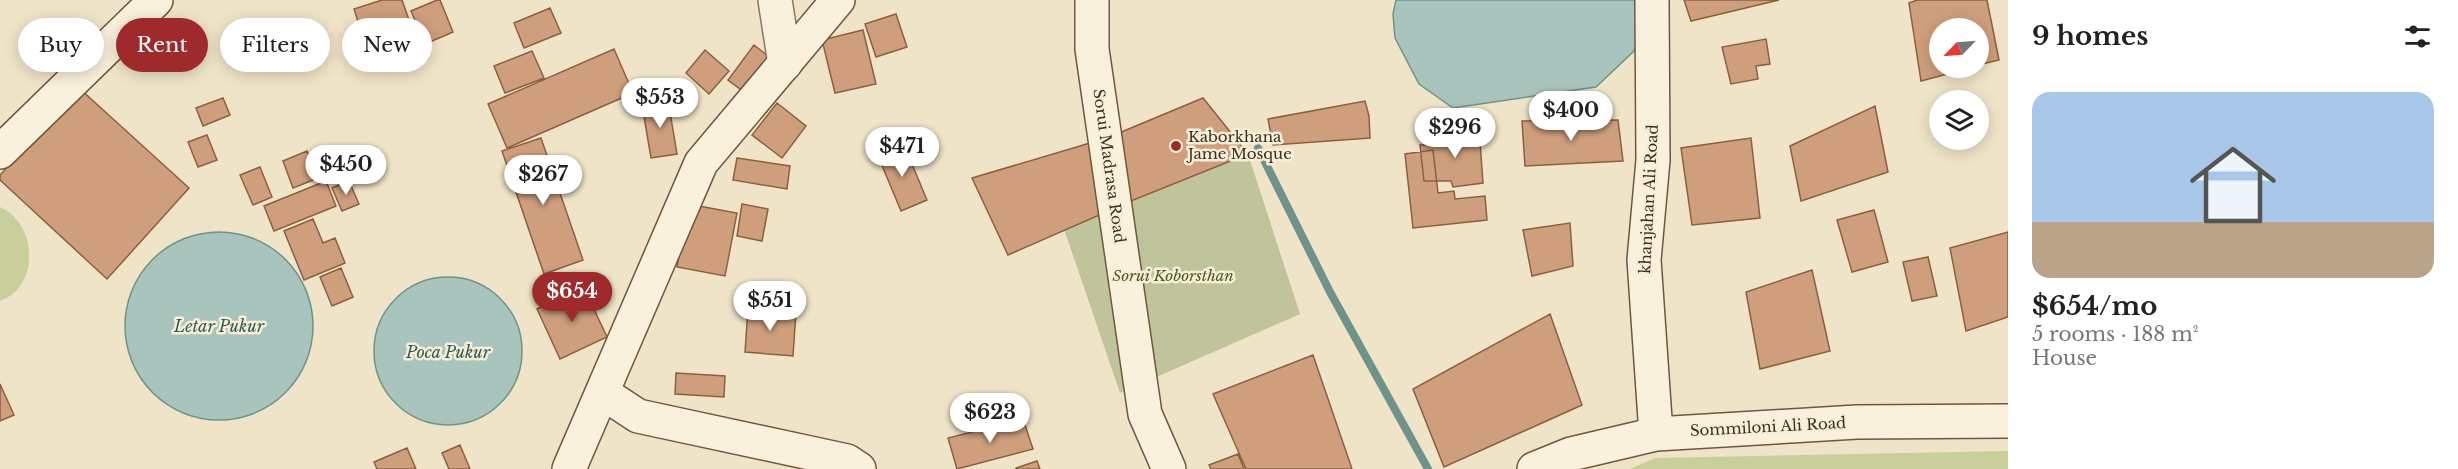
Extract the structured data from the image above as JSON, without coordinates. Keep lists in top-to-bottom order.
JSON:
{
  "streets": {
    "street": ["Sorui Madrasa Road", "khanjahan Ali Road", "Sommiloni Ali Road"]
  },
  "crossings": [
    ["khanjahan Ali Road", "Sommiloni Ali Road"]
  ],
  "water": ["Letar Pukur", "Poca Pukur"],
  "parks": ["Sorui Koborsthan"],
  "places": ["Kaborkhana Jame Mosque"],
  "north": "bottom left",
  "page": {
    "heading": "9 homes",
    "chip": [
      "Buy",
      "Rent",
      "Filters",
      "New"
    ],
    "list": [
      {
        "name": "$654/mo",
        "note": "5 rooms · 188 m² · House"
      }
    ],
    "price": [
      "$553",
      "$400",
      "$296",
      "$471",
      "$450",
      "$267",
      "$654",
      "$551",
      "$623"
    ]
  }
}
